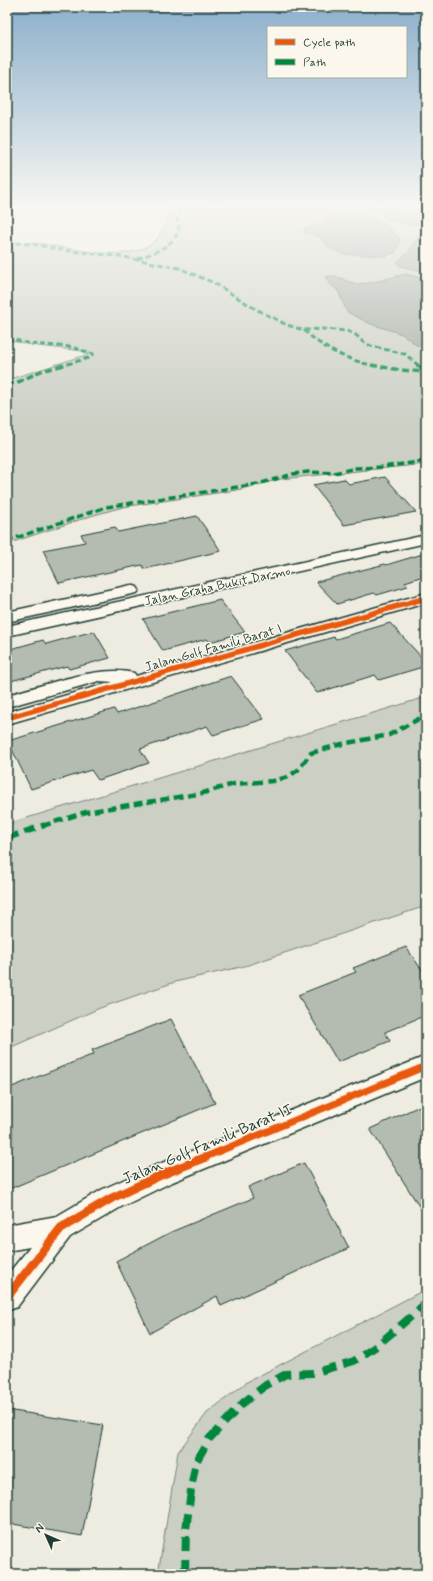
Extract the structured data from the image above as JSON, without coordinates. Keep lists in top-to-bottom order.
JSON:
{
  "streets": {
    "street": ["Jalan Graha Bukit Darmo", "Jalan Golf Famili Barat I", "Jalan Golf Famili Barat II"]
  },
  "legend": ["Cycle path", "Path"],
  "north": "top left"
}
